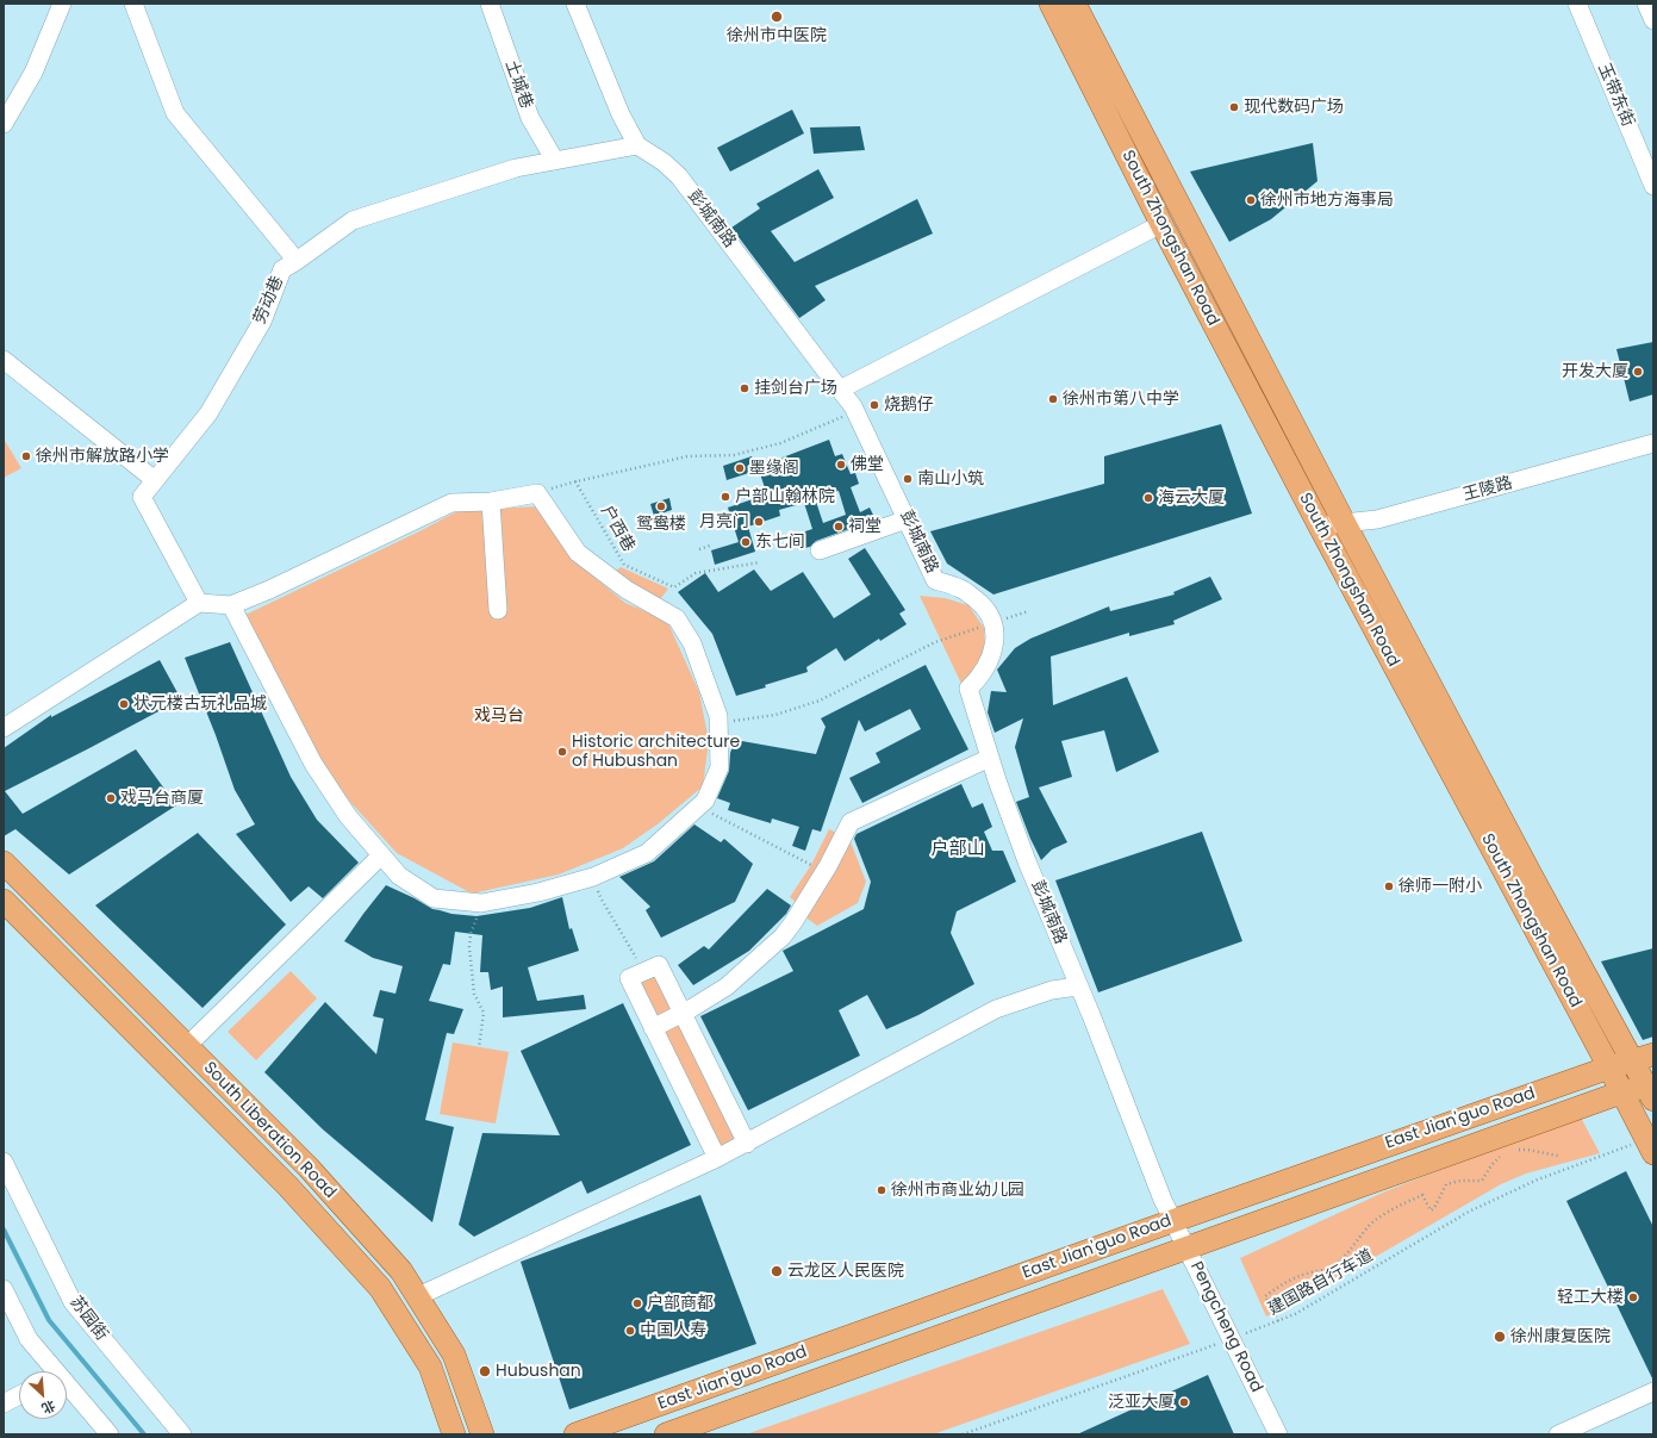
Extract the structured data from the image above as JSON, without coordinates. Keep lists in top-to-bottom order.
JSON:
{
  "streets": {
    "main road": ["South Zhongshan Road", "East Jian'guo Road", "South Liberation Road"],
    "street": [
      "土城巷",
      "玉带东街",
      "彭城南路",
      "劳动巷",
      "王陵路",
      "苏园街",
      "Pengcheng Road"
    ],
    "path": ["户西巷", "建国路自行车道"]
  },
  "crossings": [
    ["土城巷", "劳动巷"],
    ["彭城南路", "劳动巷"],
    ["彭城南路", "East Jian'guo Road"],
    ["彭城南路", "Pengcheng Road"],
    ["South Zhongshan Road", "王陵路"],
    ["South Zhongshan Road", "East Jian'guo Road"],
    ["South Zhongshan Road", "建国路自行车道"],
    ["East Jian'guo Road", "Pengcheng Road"],
    ["建国路自行车道", "Pengcheng Road"]
  ],
  "districts": ["户部山"],
  "parks": ["戏马台"],
  "places": [
    "徐州市中医院",
    "现代数码广场",
    "徐州市地方海事局",
    "开发大厦",
    "挂剑台广场",
    "徐州市第八中学",
    "烧鹅仔",
    "徐州市解放路小学",
    "佛堂",
    "墨缘阁",
    "南山小筑",
    "户部山翰林院",
    "海云大厦",
    "鸳鸯楼",
    "月亮门",
    "祠堂",
    "东七间",
    "状元楼古玩礼品城",
    "Historic architecture of Hubushan",
    "戏马台商厦",
    "徐师一附小",
    "徐州市商业幼儿园",
    "云龙区人民医院",
    "轻工大楼",
    "户部商都",
    "中国人寿",
    "徐州康复医院",
    "Hubushan",
    "泛亚大厦"
  ],
  "north": "bottom right"
}
